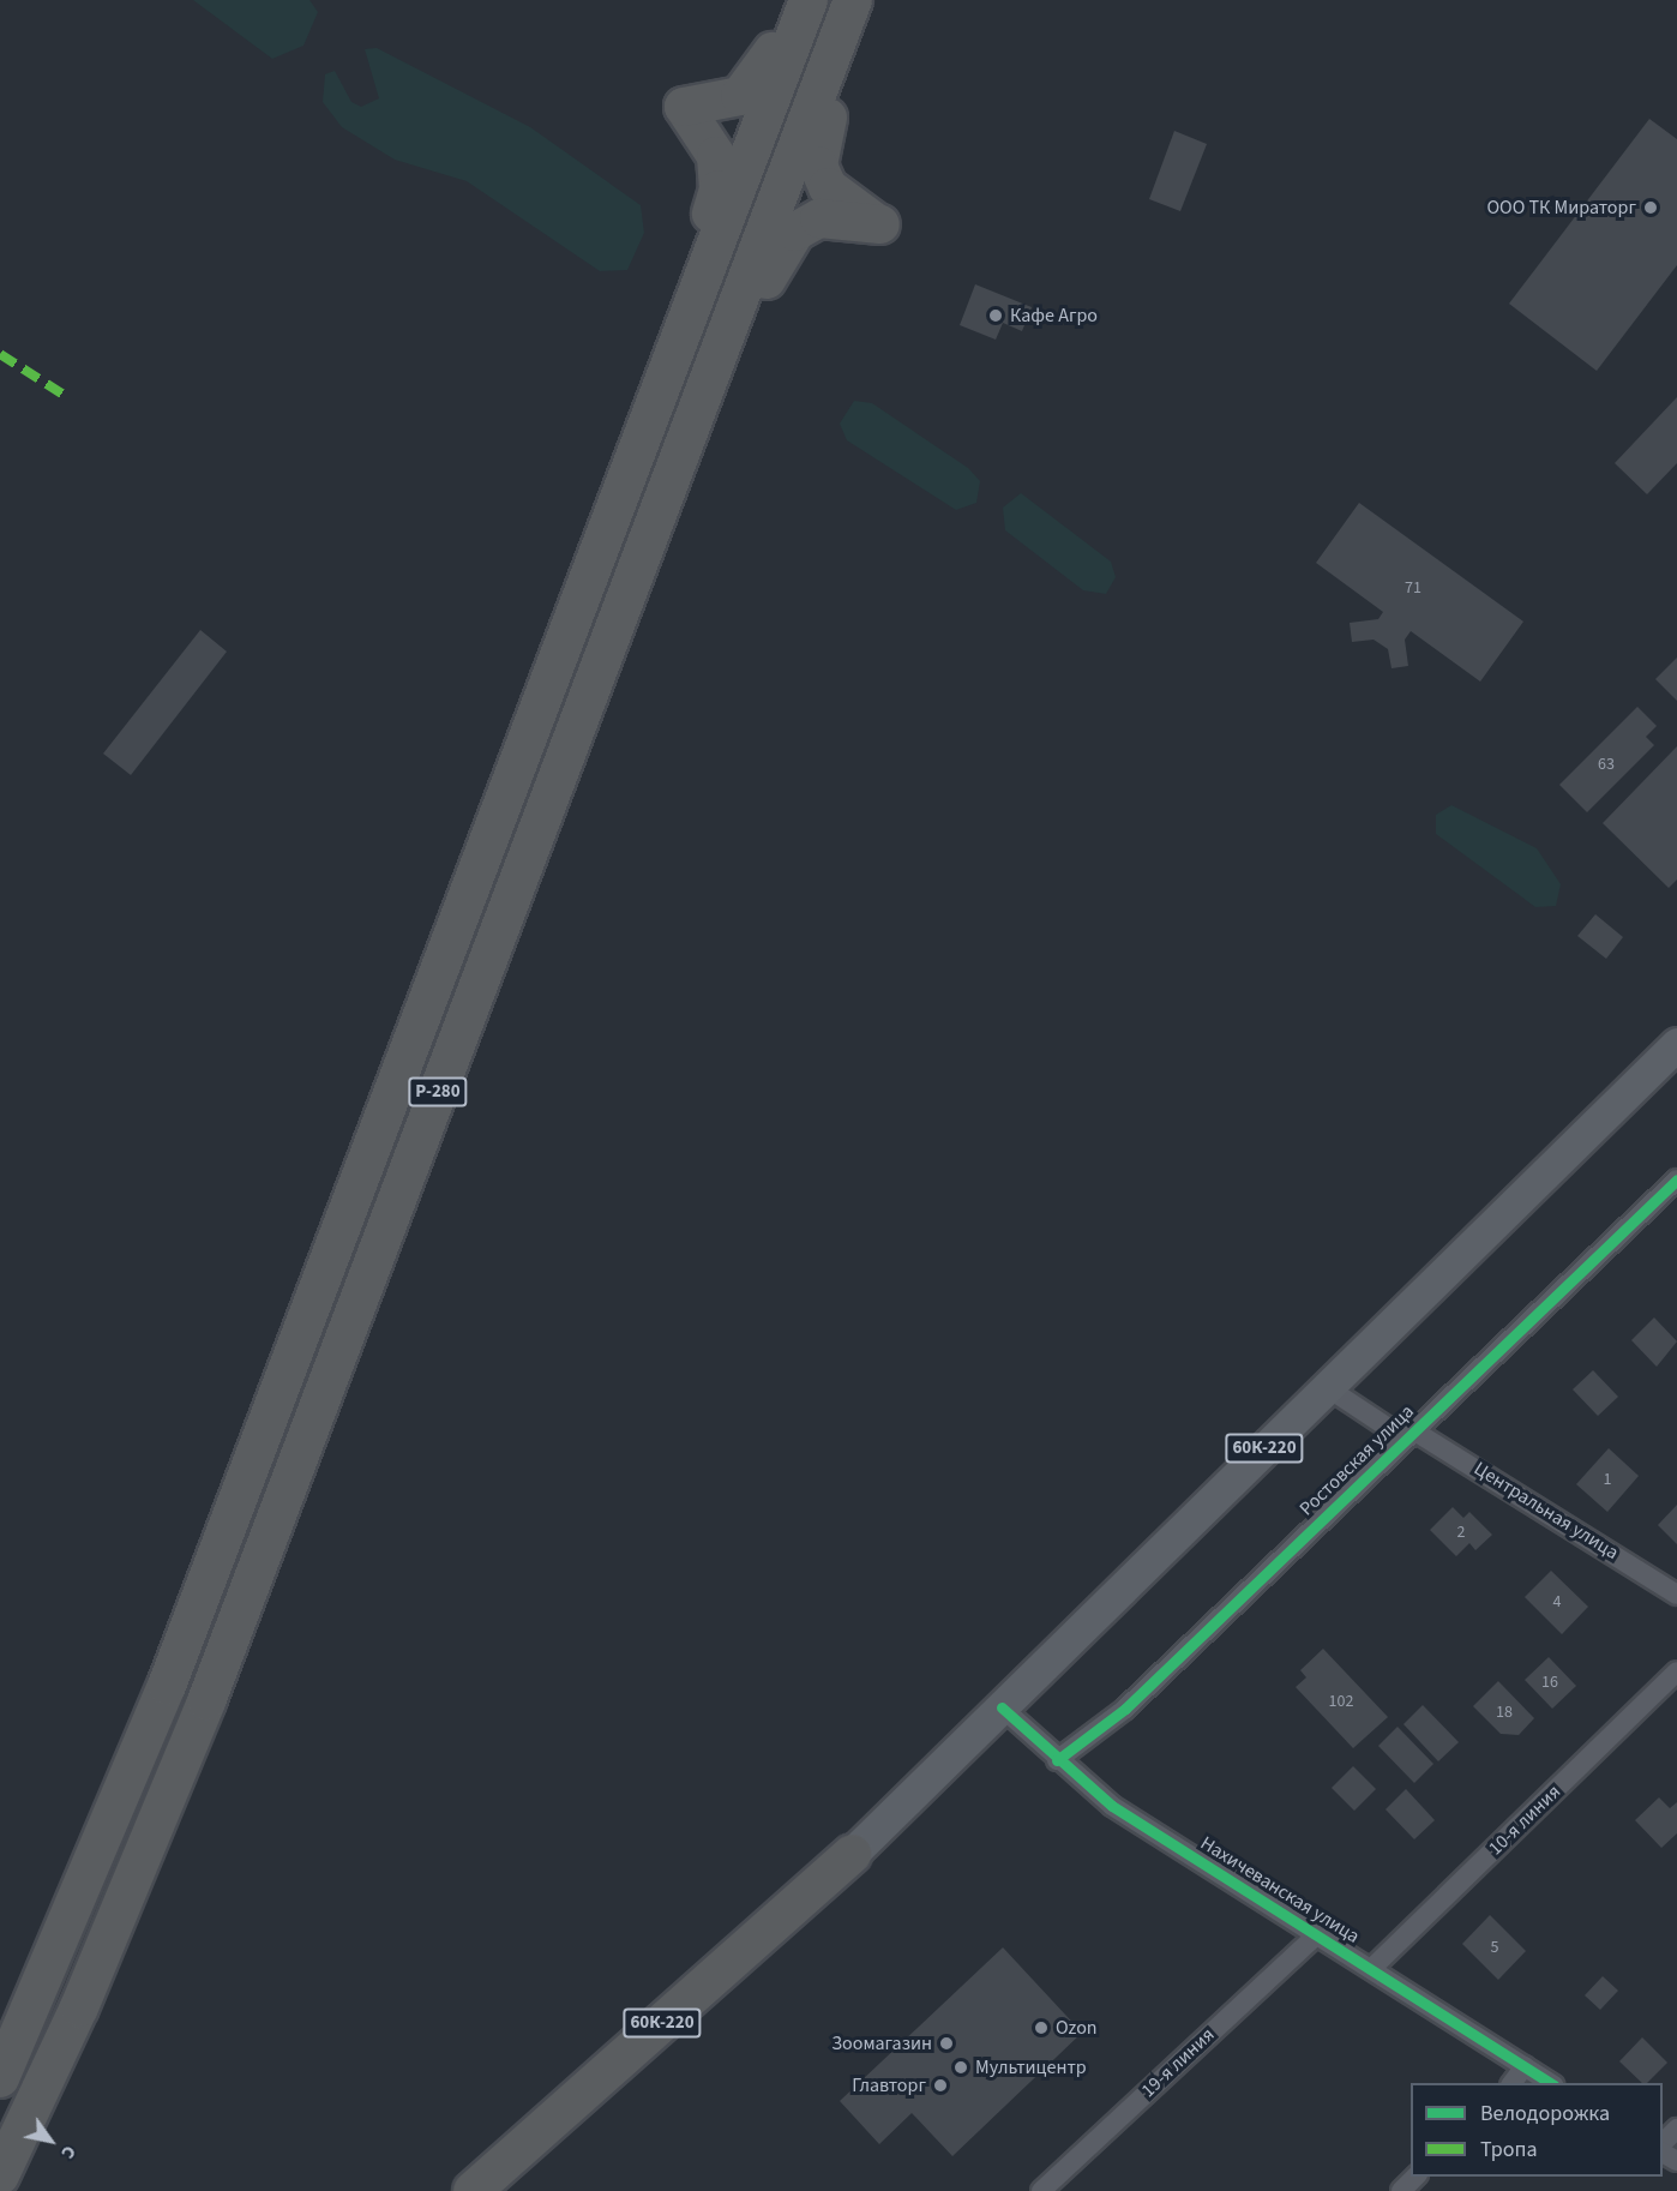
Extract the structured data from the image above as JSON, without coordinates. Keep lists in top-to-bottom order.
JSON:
{
  "streets": {
    "highway": ["Р-280", "60К-220"],
    "street": [
      "Ростовская улица",
      "Центральная улица",
      "10-я линия",
      "Нахичеванская улица",
      "19-я линия"
    ]
  },
  "crossings": [
    ["60К-220", "Центральная улица"],
    ["60К-220", "Нахичеванская улица"],
    ["Ростовская улица", "Центральная улица"],
    ["Ростовская улица", "Нахичеванская улица"],
    ["10-я линия", "Нахичеванская улица"],
    ["Нахичеванская улица", "19-я линия"]
  ],
  "places": [
    "ООО ТК Мираторг",
    "Кафе Агро",
    "Ozon",
    "Зоомагазин",
    "Мультицентр",
    "Главторг"
  ],
  "house_numbers": [
    "71",
    "63",
    "1",
    "2",
    "4",
    "16",
    "102",
    "18",
    "5"
  ],
  "legend": ["Велодорожка", "Тропа"],
  "north": "bottom right"
}
